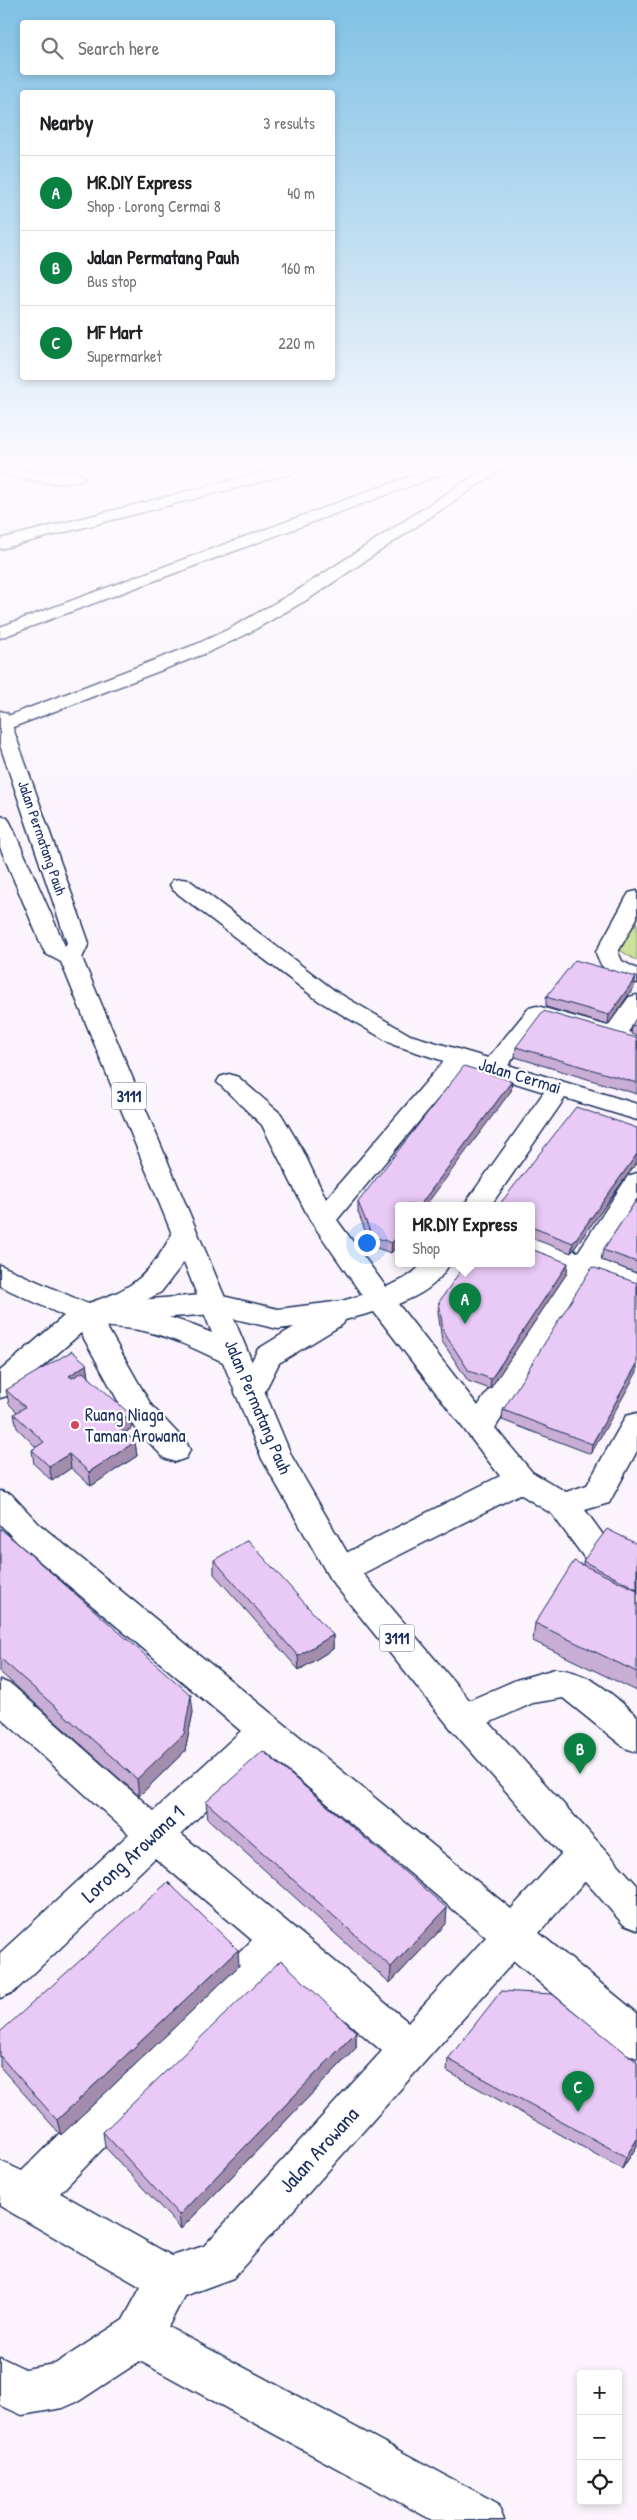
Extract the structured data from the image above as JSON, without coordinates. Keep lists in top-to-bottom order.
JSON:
{
  "streets": {
    "main road": [
      "Jalan Permatang Pauh",
      "Jalan Cermai",
      "3111",
      "Lorong Arowana 1",
      "Jalan Arowana"
    ]
  },
  "crossings": [
    ["Jalan Permatang Pauh", "Jalan Arowana"]
  ],
  "places": ["Ruang Niaga Taman Arowana"],
  "page": {
    "search": "Search here",
    "heading": ["Nearby", "3 results"],
    "list": [
      {
        "mark": "A",
        "name": "MR.DIY Express",
        "note": "Shop · Lorong Cermai 8",
        "value": "40 m"
      },
      {
        "mark": "B",
        "name": "Jalan Permatang Pauh",
        "note": "Bus stop",
        "value": "160 m"
      },
      {
        "mark": "C",
        "name": "MF Mart",
        "note": "Supermarket",
        "value": "220 m"
      }
    ],
    "popup": ["MR.DIY Express", "Shop"],
    "pins": ["A", "B", "C"],
    "map_buttons": ["+", "−"]
  }
}
